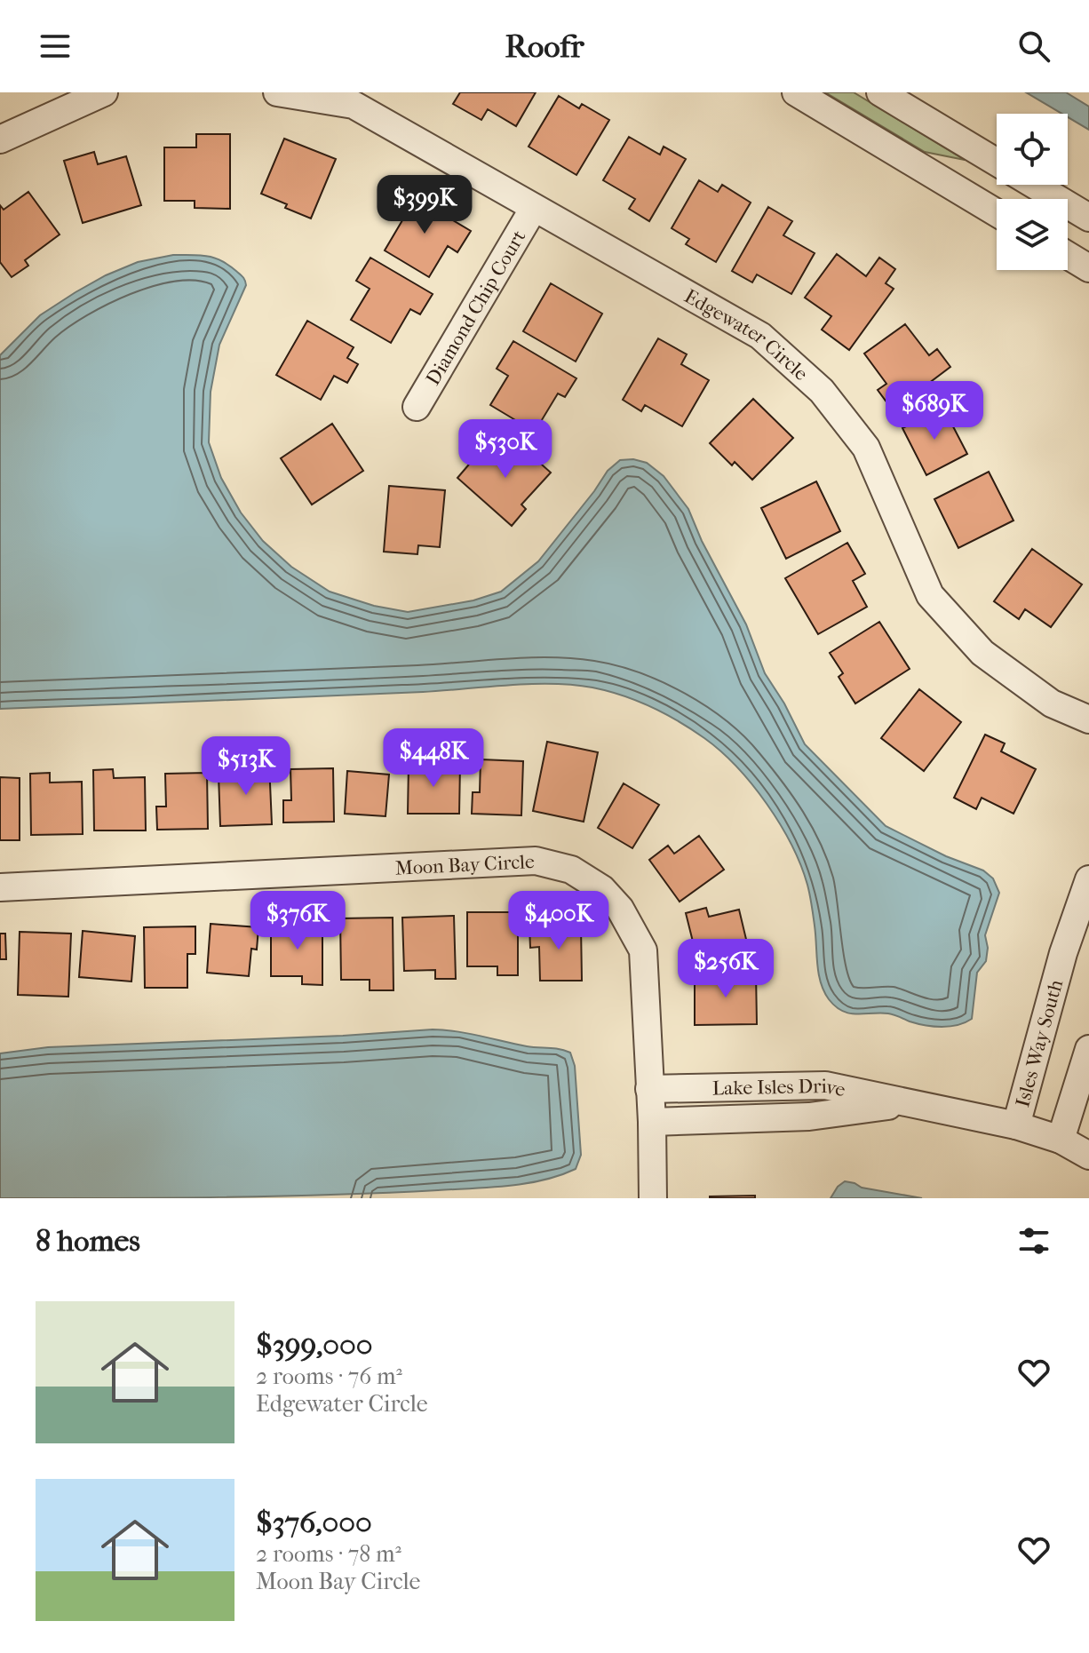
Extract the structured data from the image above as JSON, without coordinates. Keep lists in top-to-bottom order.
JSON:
{
  "streets": {
    "street": [
      "Diamond Chip Court",
      "Edgewater Circle",
      "Moon Bay Circle",
      "Isles Way South",
      "Lake Isles Drive"
    ]
  },
  "crossings": [
    ["Diamond Chip Court", "Edgewater Circle"],
    ["Moon Bay Circle", "Lake Isles Drive"],
    ["Isles Way South", "Lake Isles Drive"]
  ],
  "page": {
    "header": "Roofr",
    "price": [
      "$399K",
      "$689K",
      "$530K",
      "$448K",
      "$513K",
      "$376K",
      "$400K",
      "$256K"
    ],
    "heading": "8 homes",
    "list": [
      {
        "name": "$399,000",
        "note": "2 rooms · 76 m² · Edgewater Circle"
      },
      {
        "name": "$376,000",
        "note": "2 rooms · 78 m² · Moon Bay Circle"
      }
    ]
  }
}
